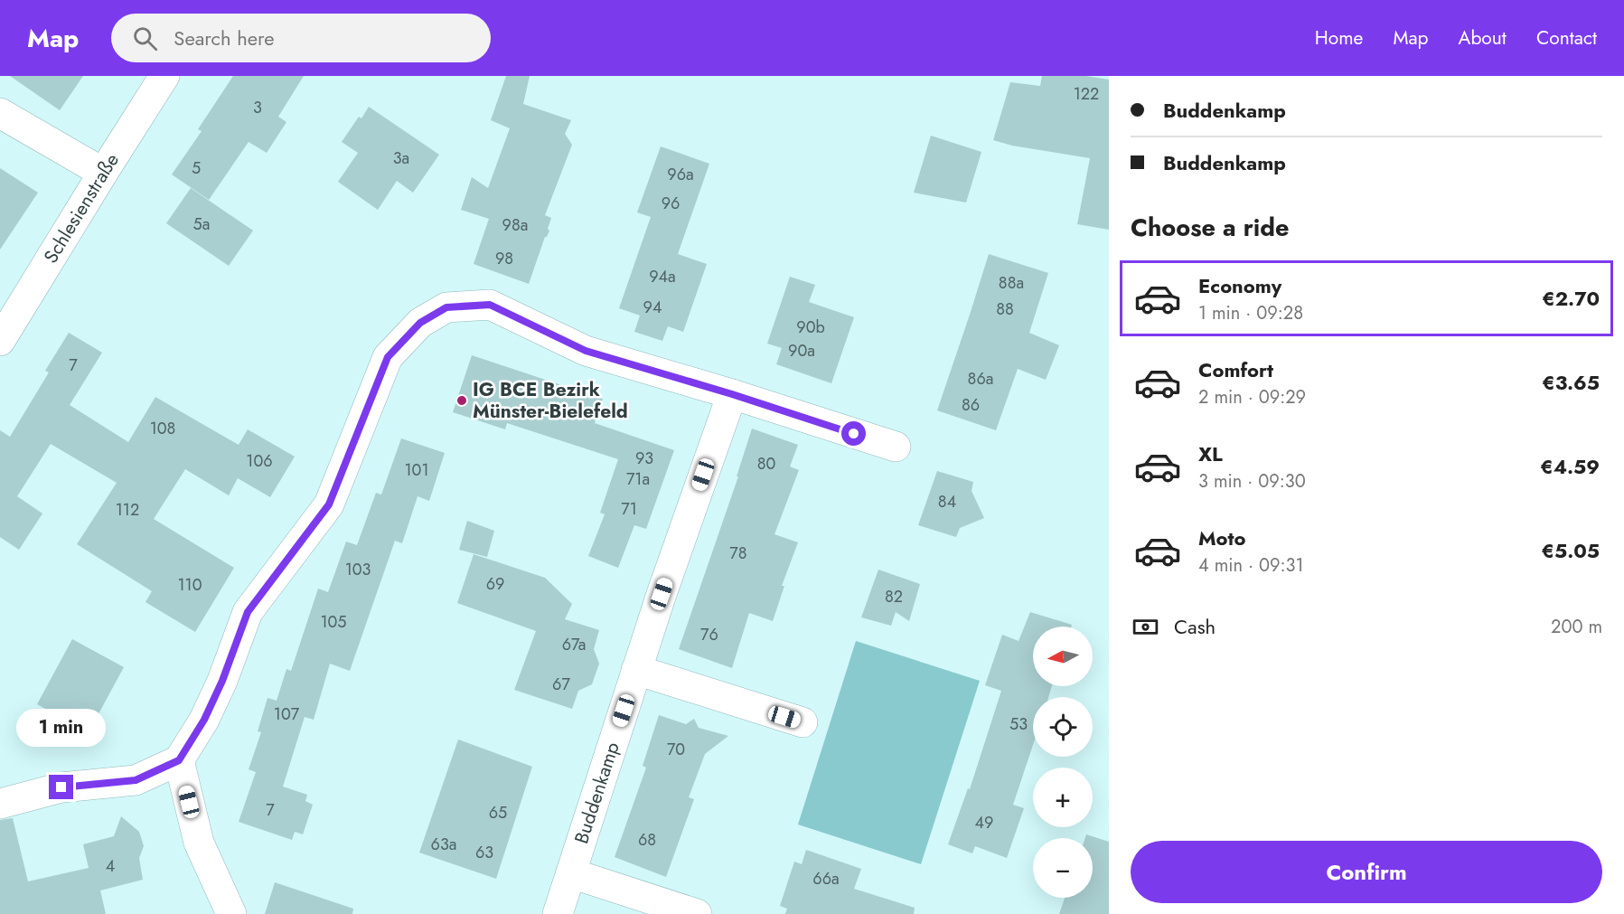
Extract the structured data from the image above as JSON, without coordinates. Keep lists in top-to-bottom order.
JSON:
{
  "streets": {
    "street": ["Schlesienstraße", "Buddenkamp"]
  },
  "places": ["IG BCE Bezirk Münster-Bielefeld"],
  "house_numbers": [
    "122",
    "3",
    "3a",
    "5",
    "96a",
    "96",
    "5a",
    "98a",
    "98",
    "94a",
    "88a",
    "94",
    "88",
    "90b",
    "90a",
    "7",
    "86a",
    "86",
    "108",
    "93",
    "106",
    "80",
    "101",
    "71a",
    "84",
    "71",
    "112",
    "78",
    "103",
    "69",
    "110",
    "82",
    "105",
    "76",
    "67a",
    "67",
    "107",
    "53",
    "70",
    "7",
    "65",
    "49",
    "68",
    "63a",
    "63",
    "4",
    "66a"
  ],
  "north": "left",
  "page": {
    "header": "Map",
    "search": "Search here",
    "nav": [
      "Home",
      "Map",
      "About",
      "Contact"
    ],
    "banner": ["Buddenkamp", "Buddenkamp"],
    "heading": "Choose a ride",
    "list": [
      {
        "name": "Economy",
        "note": "1 min · 09:28",
        "value": "€2.70"
      },
      {
        "name": "Comfort",
        "note": "2 min · 09:29",
        "value": "€3.65"
      },
      {
        "name": "XL",
        "note": "3 min · 09:30",
        "value": "€4.59"
      },
      {
        "name": "Moto",
        "note": "4 min · 09:31",
        "value": "€5.05"
      }
    ],
    "pay": ["Cash", "200 m"],
    "map_buttons": ["+", "−"],
    "bubble": "1 min",
    "buttons": "Confirm"
  }
}
